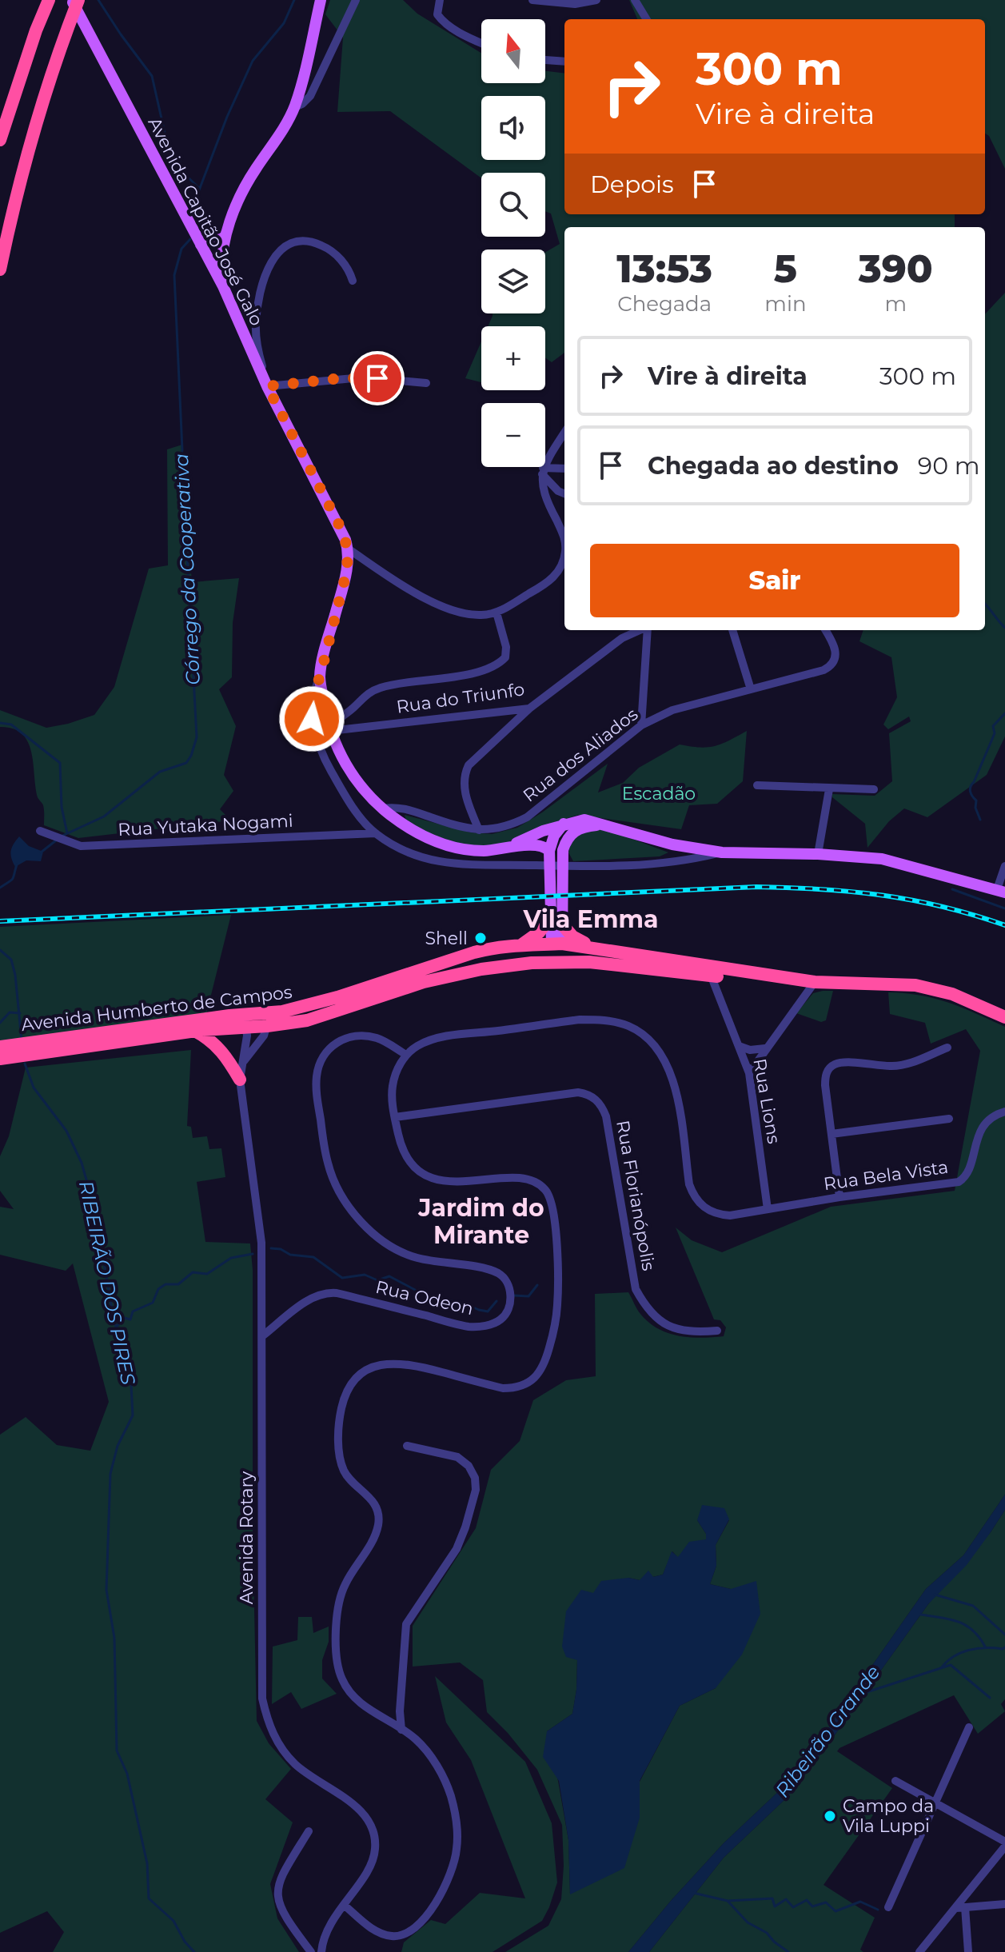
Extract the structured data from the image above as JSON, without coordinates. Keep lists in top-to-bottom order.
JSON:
{
  "streets": {
    "highway": ["Avenida Humberto de Campos"],
    "main road": ["Avenida Capitão José Galo"],
    "street": [
      "Rua do Triunfo",
      "Rua dos Aliados",
      "Rua Yutaka Nogami",
      "Rua Lions",
      "Rua Bela Vista",
      "Rua Florianópolis",
      "Rua Odeon",
      "Avenida Rotary"
    ]
  },
  "crossings": [
    ["Avenida Capitão José Galo", "Rua do Triunfo"],
    ["Avenida Capitão José Galo", "Rua dos Aliados"],
    ["Avenida Capitão José Galo", "Rua Yutaka Nogami"],
    ["Avenida Humberto de Campos", "Rua Lions"],
    ["Avenida Humberto de Campos", "Avenida Rotary"],
    ["Rua Lions", "Rua Bela Vista"],
    ["Rua Bela Vista", "Rua Odeon"],
    ["Rua Odeon", "Avenida Rotary"]
  ],
  "districts": ["Vila Emma", "Jardim do Mirante"],
  "water": ["Córrego da Cooperativa", "RIBEIRÃO DOS PIRES", "Ribeirão Grande"],
  "parks": ["Escadão"],
  "places": ["Shell", "Campo da Vila Luppi"],
  "north": "top",
  "page": {
    "map_buttons": ["+", "−"],
    "turn": ["300 m", "Vire à direita"],
    "then": "Depois",
    "eta": [
      "13:53",
      "Chegada",
      "5",
      "min",
      "390",
      "m"
    ],
    "list": [
      {
        "name": "Vire à direita",
        "value": "300 m"
      },
      {
        "name": "Chegada ao destino",
        "value": "90 m"
      }
    ],
    "buttons": "Sair"
  }
}
